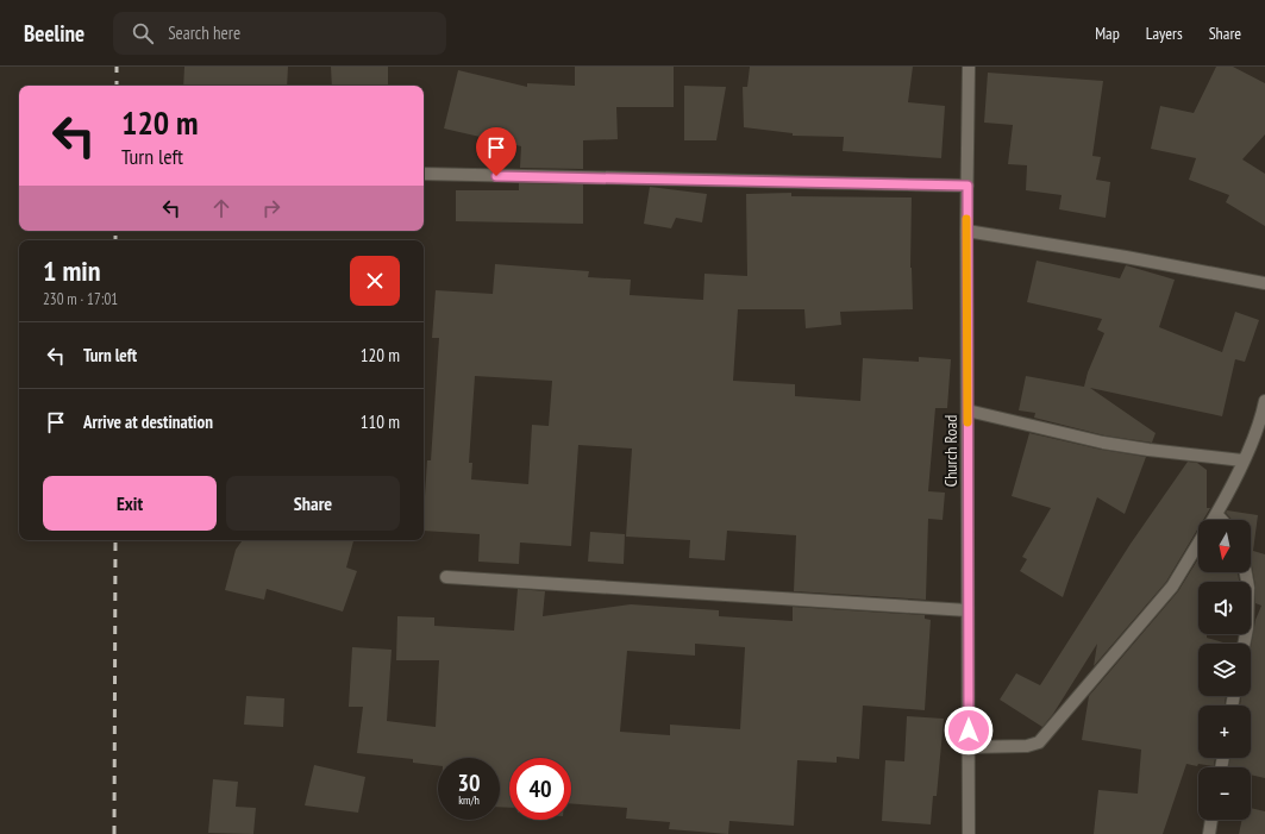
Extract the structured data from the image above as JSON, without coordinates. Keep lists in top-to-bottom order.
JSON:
{
  "streets": {
    "street": ["Church Road"]
  },
  "north": "bottom",
  "page": {
    "header": "Beeline",
    "search": "Search here",
    "nav": ["Map", "Layers", "Share"],
    "turn": ["120 m", "Turn left"],
    "heading": ["1 min", "230 m · 17:01"],
    "list": [
      {
        "name": "Turn left",
        "value": "120 m"
      },
      {
        "name": "Arrive at destination",
        "value": "110 m"
      }
    ],
    "buttons": ["Exit", "Share"],
    "map_buttons": ["+", "−"],
    "speed": "30 km/h",
    "limit": "40"
  }
}
